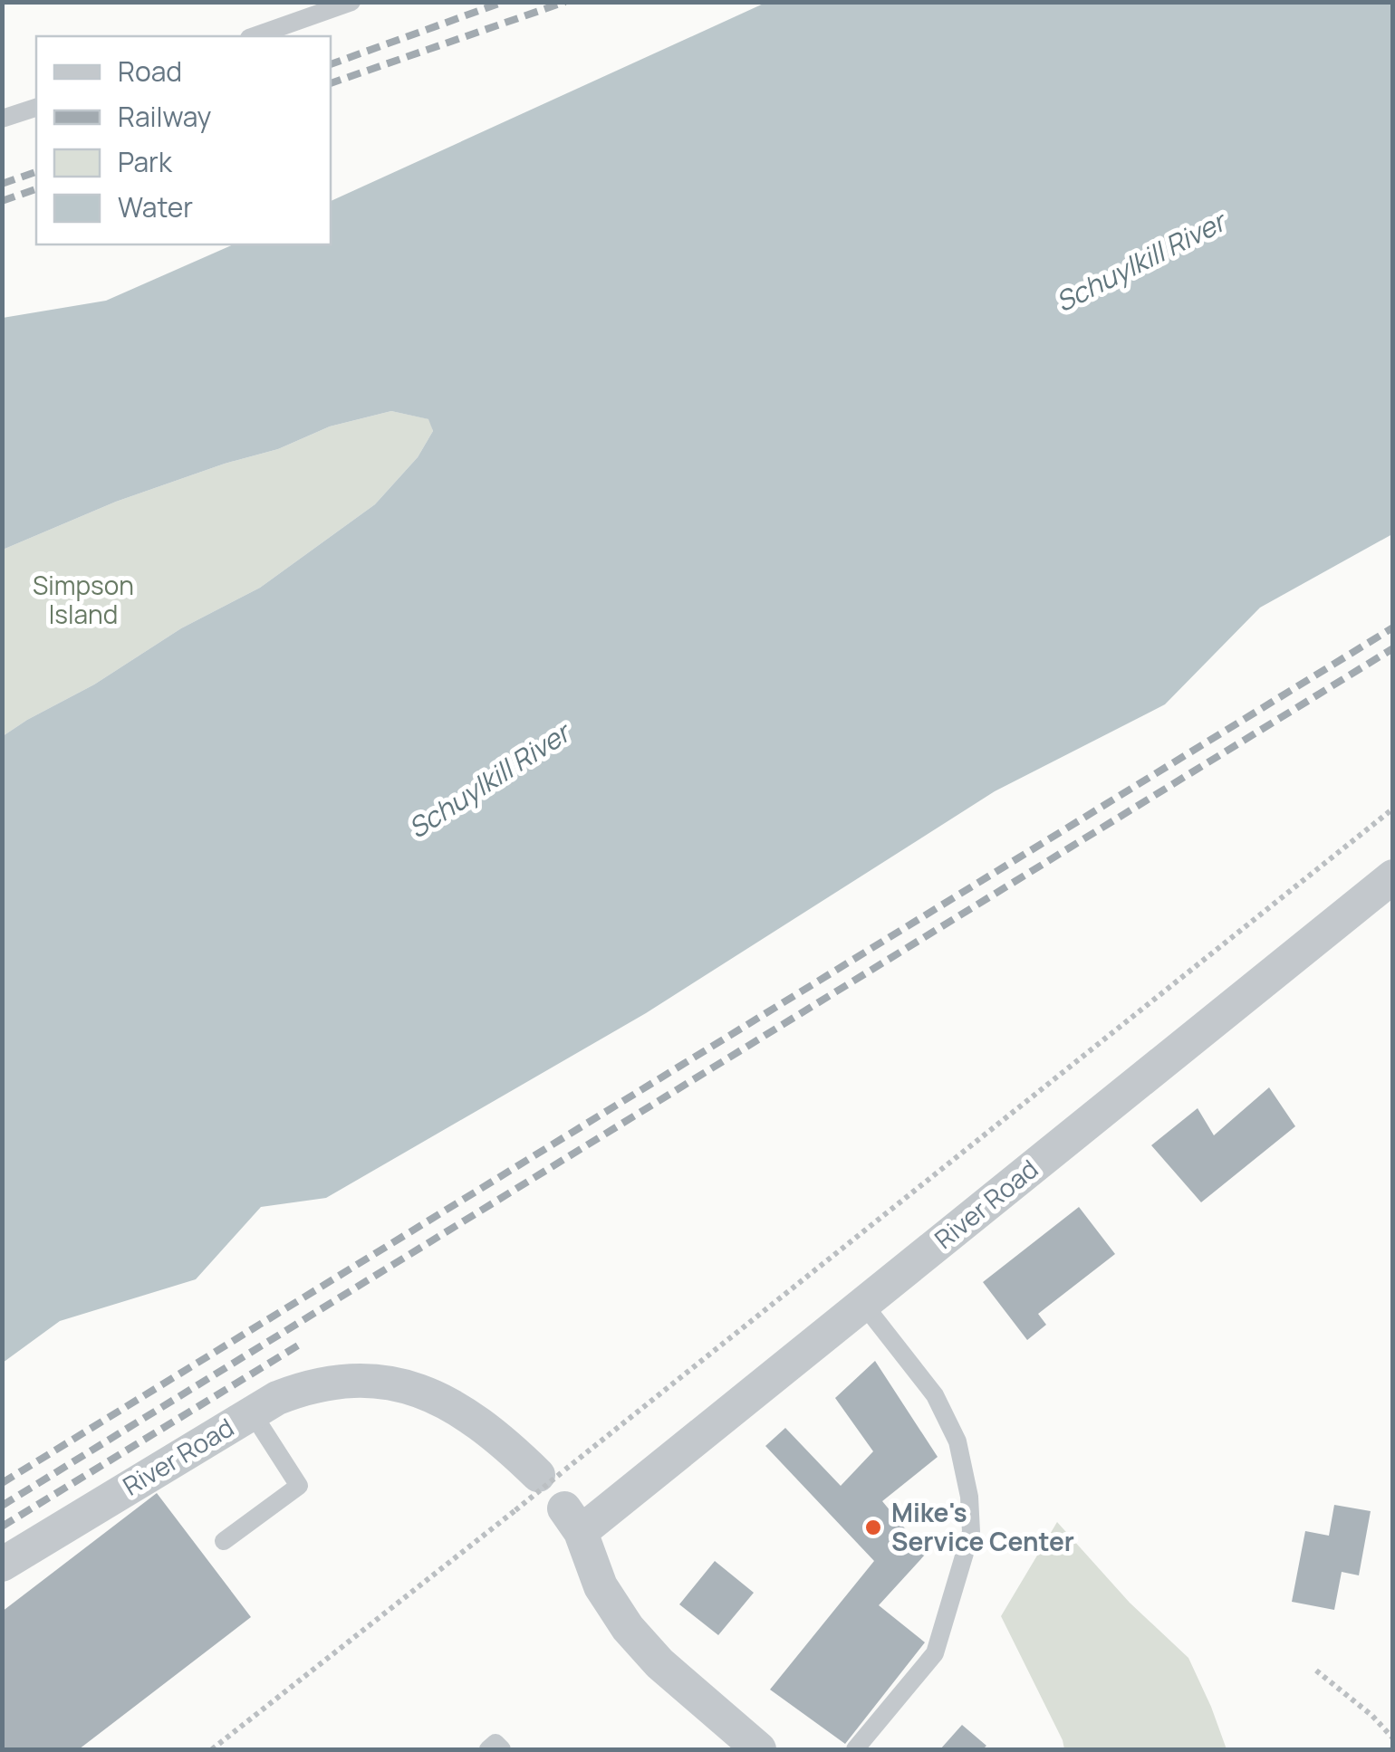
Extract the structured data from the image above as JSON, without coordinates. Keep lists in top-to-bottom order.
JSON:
{
  "streets": {
    "street": ["River Road"]
  },
  "water": ["Schuylkill River"],
  "parks": ["Simpson Island"],
  "places": ["Mike's Service Center"],
  "legend": [
    "Road",
    "Railway",
    "Park",
    "Water"
  ]
}
